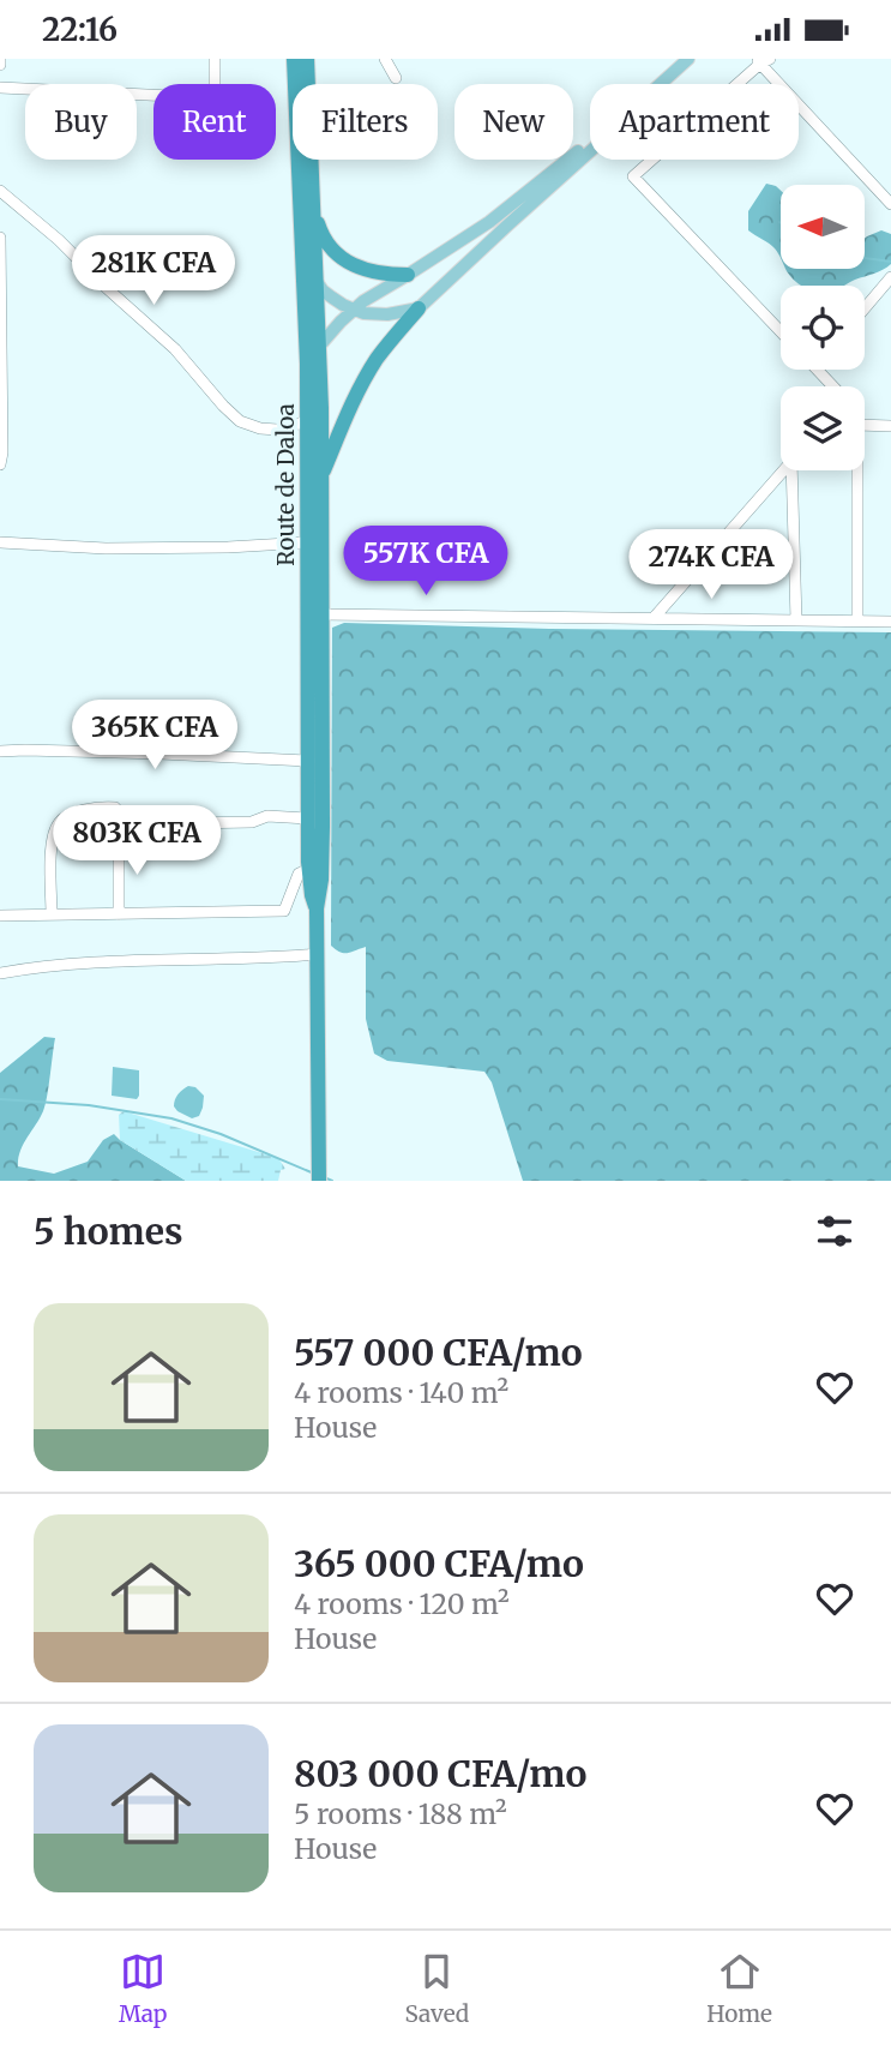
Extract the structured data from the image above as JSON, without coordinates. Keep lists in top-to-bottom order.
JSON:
{
  "streets": {
    "highway": ["Route de Daloa"]
  },
  "north": "left",
  "page": {
    "status": "22:16",
    "chip": [
      "Buy",
      "Rent",
      "Filters",
      "New",
      "Apartment"
    ],
    "price": [
      "281K CFA",
      "557K CFA",
      "274K CFA",
      "365K CFA",
      "803K CFA"
    ],
    "heading": "5 homes",
    "list": [
      {
        "name": "557 000 CFA/mo",
        "note": "4 rooms · 140 m² · House"
      },
      {
        "name": "365 000 CFA/mo",
        "note": "4 rooms · 120 m² · House"
      },
      {
        "name": "803 000 CFA/mo",
        "note": "5 rooms · 188 m² · House"
      }
    ],
    "tabs": ["Map", "Saved", "Home"]
  }
}
